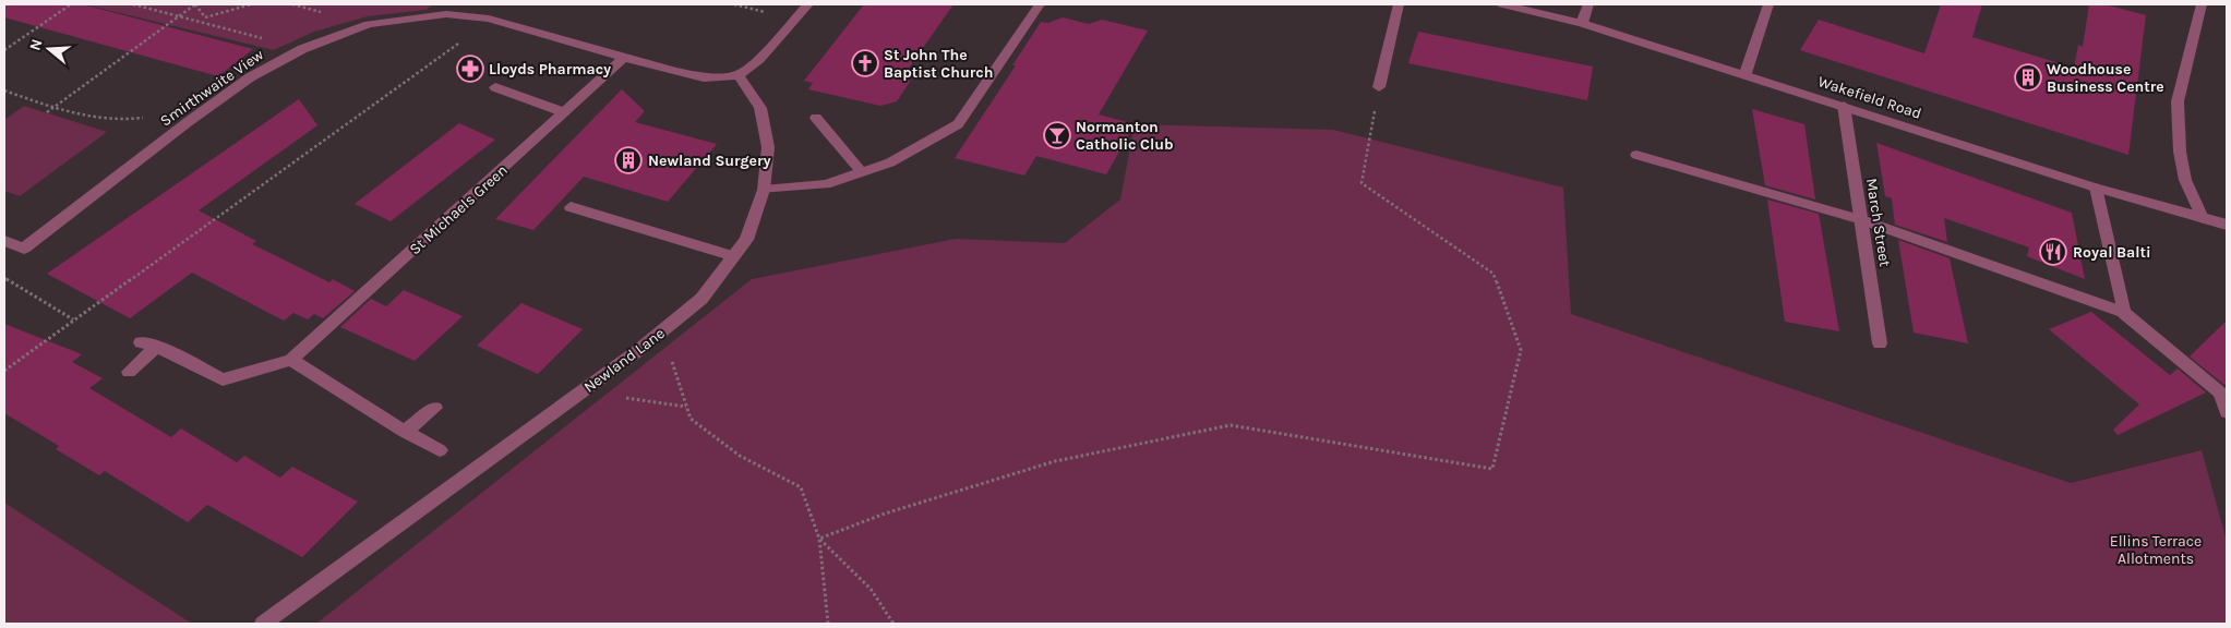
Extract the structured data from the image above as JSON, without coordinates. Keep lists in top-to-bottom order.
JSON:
{
  "streets": {
    "street": [
      "Smirthwaite View",
      "Wakefield Road",
      "St Michaels Green",
      "March Street",
      "Newland Lane"
    ]
  },
  "crossings": [
    ["Smirthwaite View", "St Michaels Green"],
    ["Smirthwaite View", "Newland Lane"],
    ["Wakefield Road", "March Street"]
  ],
  "parks": ["Ellins Terrace Allotments"],
  "places": {
    "church": ["St John The Baptist Church"],
    "pharmacy": ["Lloyds Pharmacy"],
    "building": ["Woodhouse Business Centre", "Newland Surgery"],
    "bar": ["Normanton Catholic Club"],
    "restaurant": ["Royal Balti"]
  },
  "north": "left"
}
